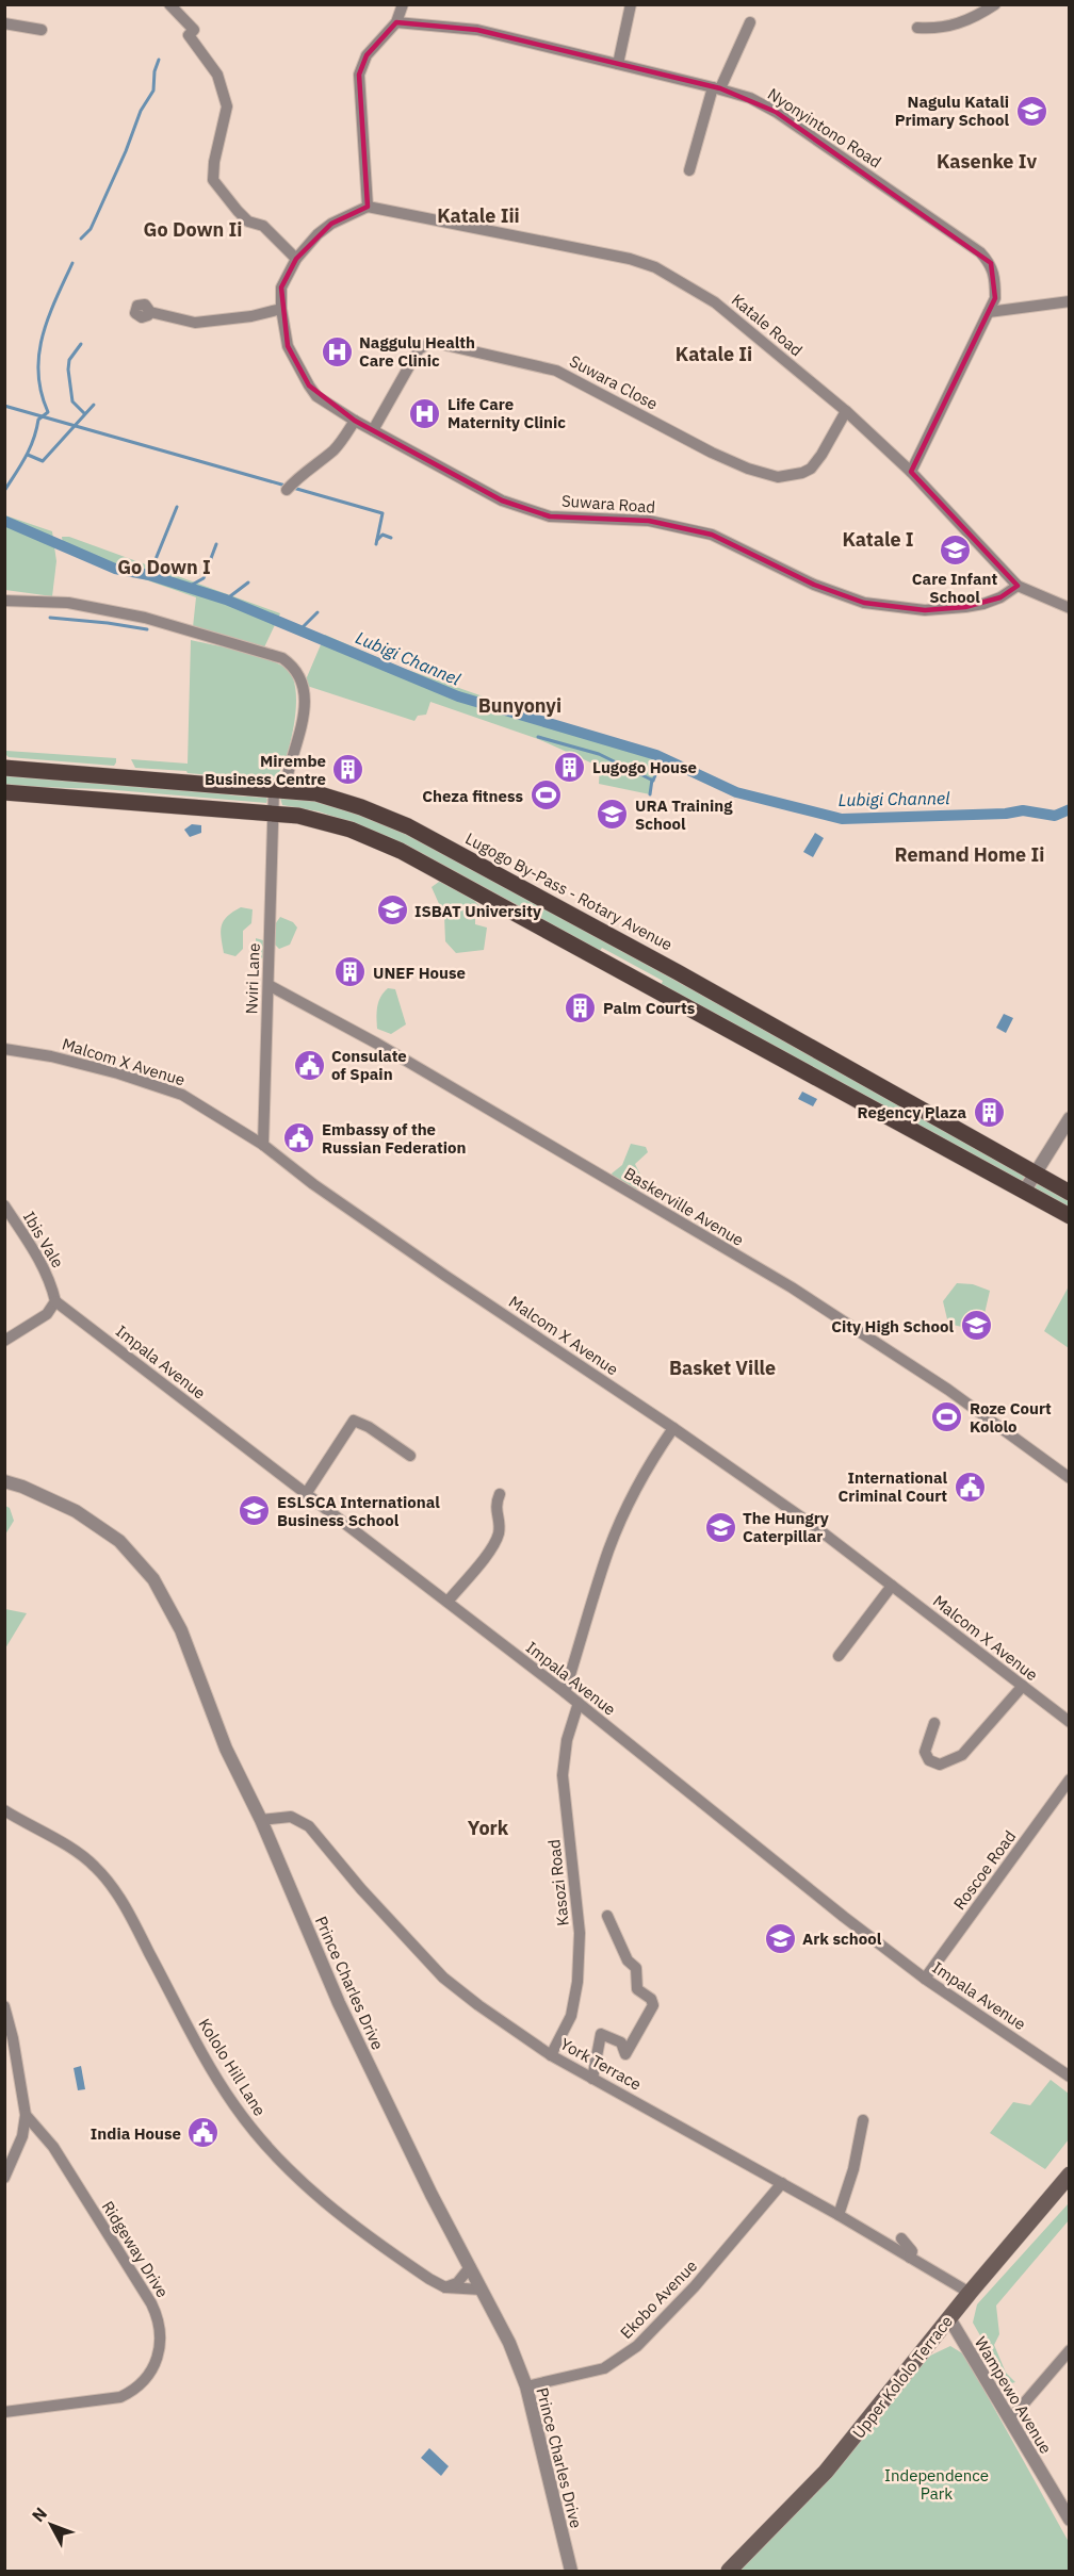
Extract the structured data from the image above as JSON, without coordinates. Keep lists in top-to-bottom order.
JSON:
{
  "streets": {
    "main road": ["Lugogo By-Pass - Rotary Avenue", "Upper Kololo Terrace"],
    "street": [
      "Nyonyintono Road",
      "Katale Road",
      "Suwara Close",
      "Suwara Road",
      "Nviri Lane",
      "Malcom X Avenue",
      "Baskerville Avenue",
      "Ibis Vale",
      "Impala Avenue",
      "Roscoe Road",
      "Kasozi Road",
      "Prince Charles Drive",
      "York Terrace",
      "Kololo Hill Lane",
      "Ridgeway Drive",
      "Ekobo Avenue",
      "Wampewo Avenue"
    ]
  },
  "crossings": [
    ["Nyonyintono Road", "Katale Road"],
    ["Katale Road", "Suwara Close"],
    ["Katale Road", "Suwara Road"],
    ["Suwara Close", "Suwara Road"],
    ["Lugogo By-Pass - Rotary Avenue", "Nviri Lane"],
    ["Nviri Lane", "Malcom X Avenue"],
    ["Nviri Lane", "Baskerville Avenue"],
    ["Ibis Vale", "Impala Avenue"],
    ["Impala Avenue", "Roscoe Road"],
    ["Impala Avenue", "Kasozi Road"],
    ["Kasozi Road", "York Terrace"],
    ["Prince Charles Drive", "York Terrace"],
    ["Prince Charles Drive", "Kololo Hill Lane"],
    ["Prince Charles Drive", "Ekobo Avenue"],
    ["York Terrace", "Ekobo Avenue"],
    ["York Terrace", "Upper Kololo Terrace"],
    ["Upper Kololo Terrace", "Wampewo Avenue"]
  ],
  "districts": [
    "Kasenke Iv",
    "Katale Iii",
    "Go Down Ii",
    "Katale Ii",
    "Katale I",
    "Go Down I",
    "Bunyonyi",
    "Remand Home Ii",
    "Basket Ville",
    "York"
  ],
  "water": ["Lubigi Channel"],
  "parks": ["Independence Park"],
  "places": {
    "school or university": [
      "Nagulu Katali Primary School",
      "Care Infant School",
      "URA Training School",
      "ISBAT University",
      "City High School",
      "ESLSCA International Business School",
      "The Hungry Caterpillar",
      "Ark school"
    ],
    "hospital": ["Naggulu Health Care Clinic", "Life Care Maternity Clinic"],
    "building": [
      "Lugogo House",
      "Mirembe Business Centre",
      "UNEF House",
      "Palm Courts",
      "Regency Plaza"
    ],
    "sports": ["Cheza fitness", "Roze Court Kololo"],
    "public building": [
      "Consulate of Spain",
      "Embassy of the Russian Federation",
      "International Criminal Court",
      "India House"
    ]
  },
  "north": "top left"
}
